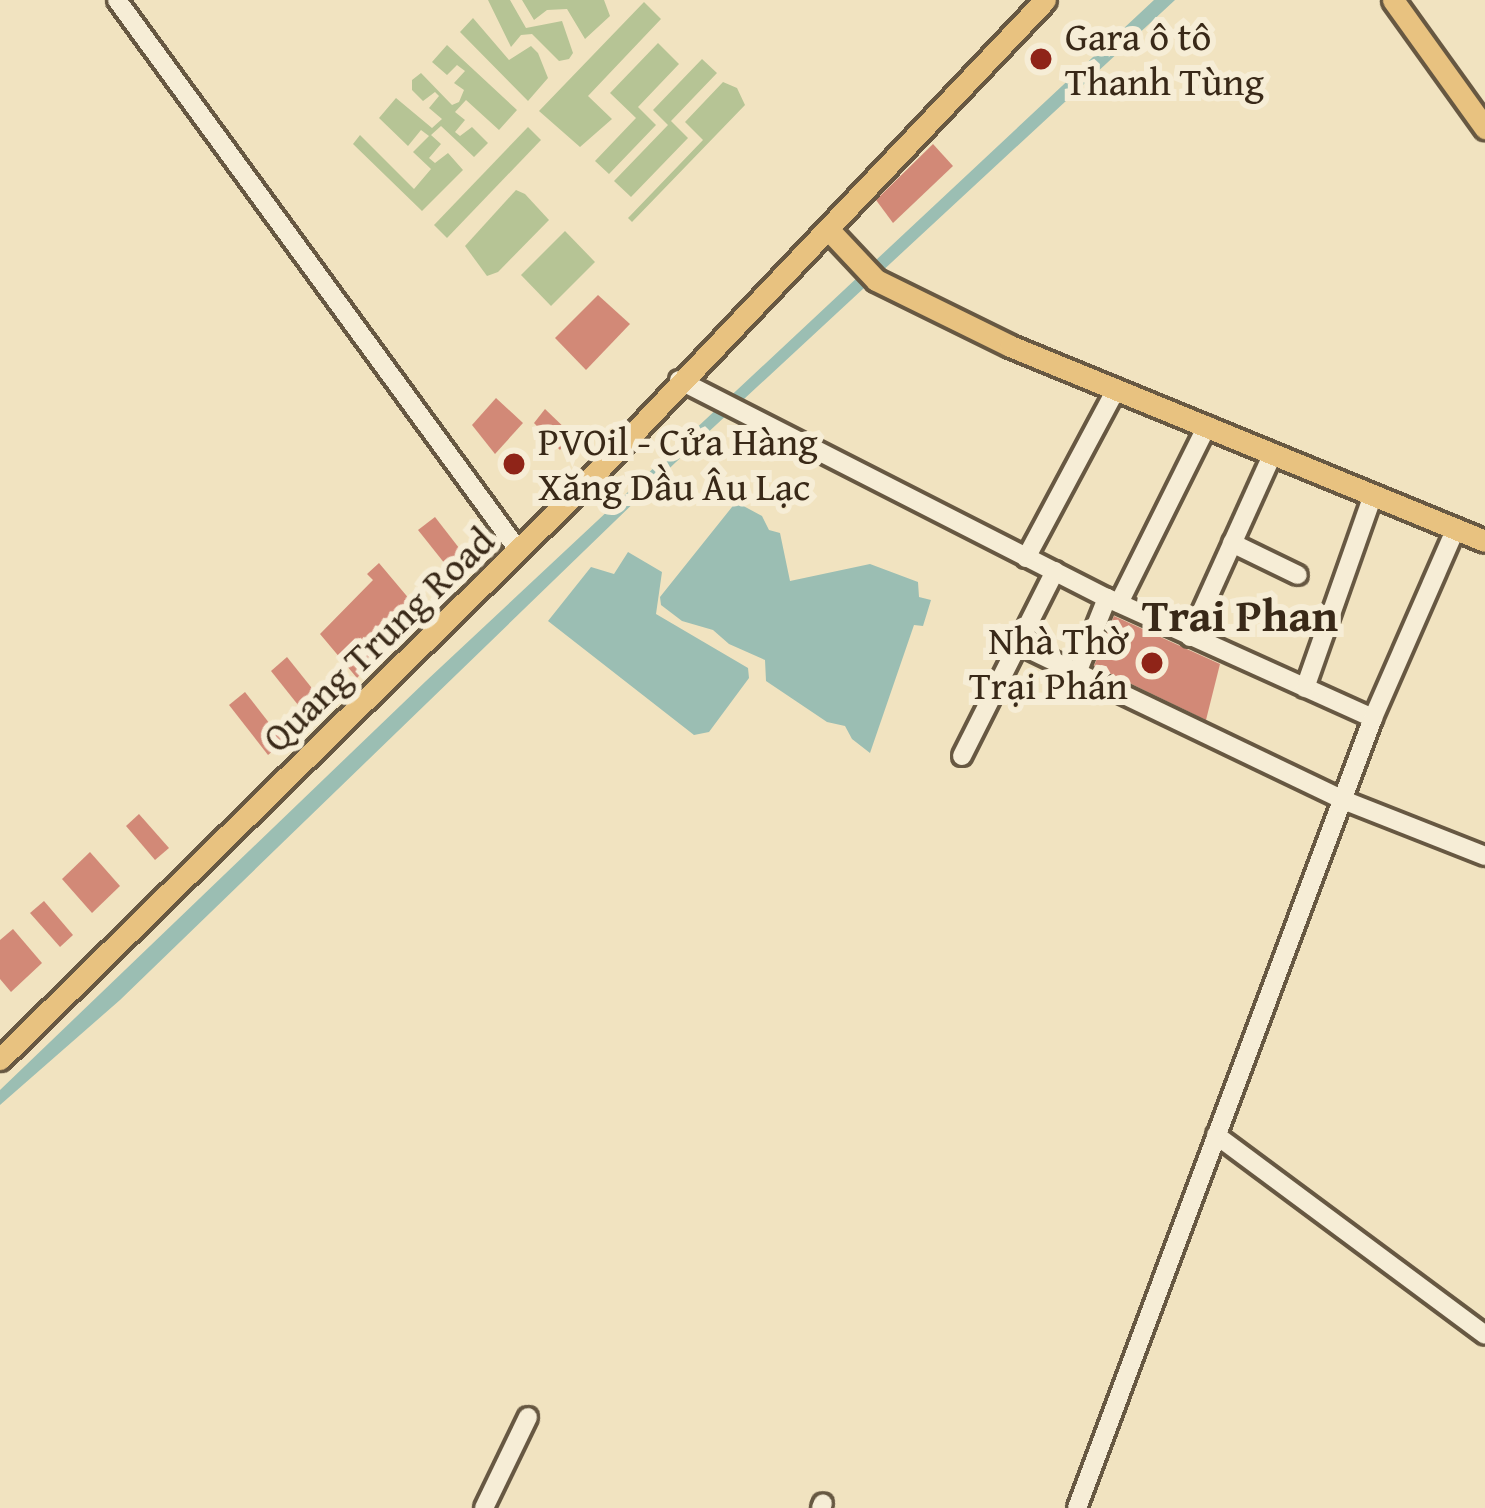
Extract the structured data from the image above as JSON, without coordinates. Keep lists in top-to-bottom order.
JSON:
{
  "streets": {
    "main road": ["Quang Trung Road"]
  },
  "districts": ["Trai Phan"],
  "places": ["Gara ô tô Thanh Tùng", "PVOil - Cửa Hàng Xăng Dầu Âu Lạc", "Nhà Thờ Trại Phán"]
}
